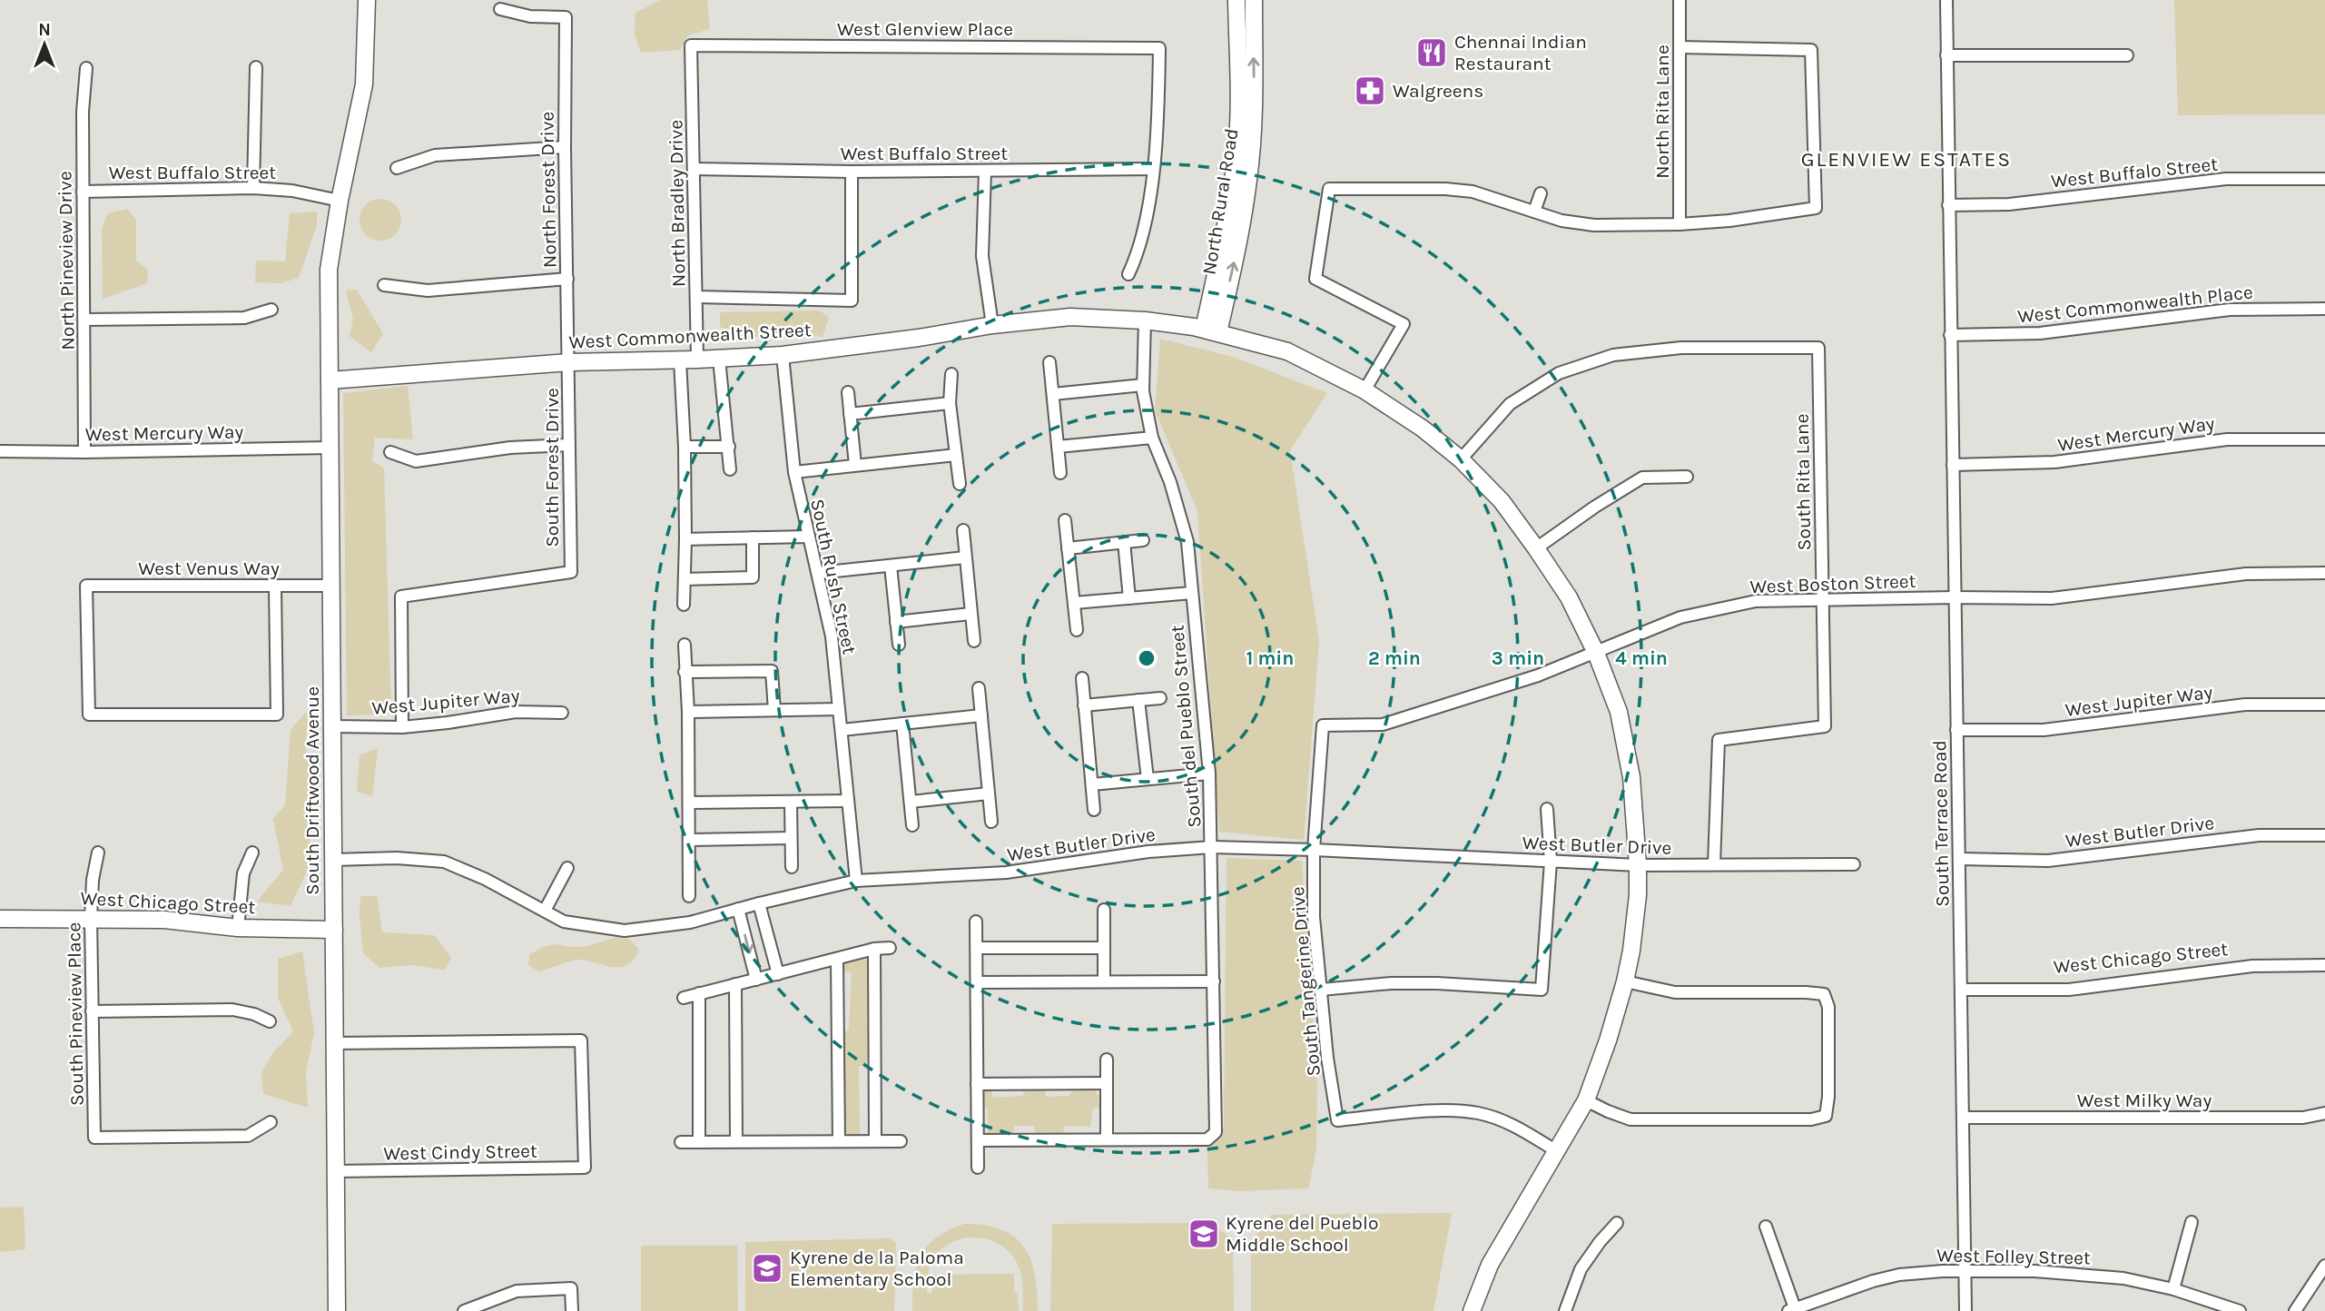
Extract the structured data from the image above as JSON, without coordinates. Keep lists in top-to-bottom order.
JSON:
{
  "streets": {
    "street": [
      "West Glenview Place",
      "North Rita Lane",
      "West Buffalo Street",
      "North Forest Drive",
      "North Rural Road",
      "North Bradley Drive",
      "North Pineview Drive",
      "West Commonwealth Place",
      "West Commonwealth Street",
      "West Mercury Way",
      "South Forest Drive",
      "South Rita Lane",
      "West Venus Way",
      "South Rush Street",
      "West Boston Street",
      "West Jupiter Way",
      "South del Pueblo Street",
      "South Driftwood Avenue",
      "South Terrace Road",
      "West Butler Drive",
      "West Chicago Street",
      "South Tangerine Drive",
      "South Pineview Place",
      "West Milky Way",
      "West Cindy Street",
      "West Folley Street"
    ]
  },
  "crossings": [
    ["West Glenview Place", "West Buffalo Street"],
    ["West Glenview Place", "North Bradley Drive"],
    ["West Buffalo Street", "North Bradley Drive"],
    ["West Buffalo Street", "North Pineview Drive"],
    ["West Buffalo Street", "South Driftwood Avenue"],
    ["West Buffalo Street", "South Terrace Road"],
    ["North Forest Drive", "West Commonwealth Street"],
    ["North Forest Drive", "South Forest Drive"],
    ["North Rural Road", "West Commonwealth Street"],
    ["North Bradley Drive", "West Commonwealth Street"],
    ["North Pineview Drive", "West Mercury Way"],
    ["West Commonwealth Place", "South Terrace Road"],
    ["West Commonwealth Street", "South Forest Drive"],
    ["West Commonwealth Street", "South Rita Lane"],
    ["West Commonwealth Street", "South Rush Street"],
    ["West Commonwealth Street", "West Boston Street"],
    ["West Commonwealth Street", "South del Pueblo Street"],
    ["West Commonwealth Street", "South Driftwood Avenue"],
    ["West Commonwealth Street", "West Butler Drive"],
    ["West Commonwealth Street", "South Tangerine Drive"],
    ["West Mercury Way", "South Driftwood Avenue"],
    ["West Mercury Way", "South Terrace Road"],
    ["South Forest Drive", "West Jupiter Way"],
    ["South Rita Lane", "West Boston Street"],
    ["South Rita Lane", "West Butler Drive"],
    ["West Venus Way", "South Driftwood Avenue"],
    ["South Rush Street", "West Butler Drive"],
    ["West Boston Street", "South Terrace Road"],
    ["West Boston Street", "South Tangerine Drive"],
    ["West Jupiter Way", "South Driftwood Avenue"],
    ["West Jupiter Way", "South Terrace Road"],
    ["South del Pueblo Street", "West Butler Drive"],
    ["South Driftwood Avenue", "West Butler Drive"],
    ["South Driftwood Avenue", "West Chicago Street"],
    ["South Driftwood Avenue", "West Cindy Street"],
    ["South Terrace Road", "West Butler Drive"],
    ["South Terrace Road", "West Chicago Street"],
    ["South Terrace Road", "West Milky Way"],
    ["South Terrace Road", "West Folley Street"],
    ["West Butler Drive", "South Tangerine Drive"],
    ["West Chicago Street", "South Pineview Place"]
  ],
  "districts": ["GLENVIEW ESTATES"],
  "places": {
    "restaurant": ["Chennai Indian Restaurant"],
    "pharmacy": ["Walgreens"],
    "school or university": ["Kyrene del Pueblo Middle School", "Kyrene de la Paloma Elementary School"]
  },
  "north": "top",
  "rings": [
    "1 min",
    "2 min",
    "3 min",
    "4 min"
  ]
}
